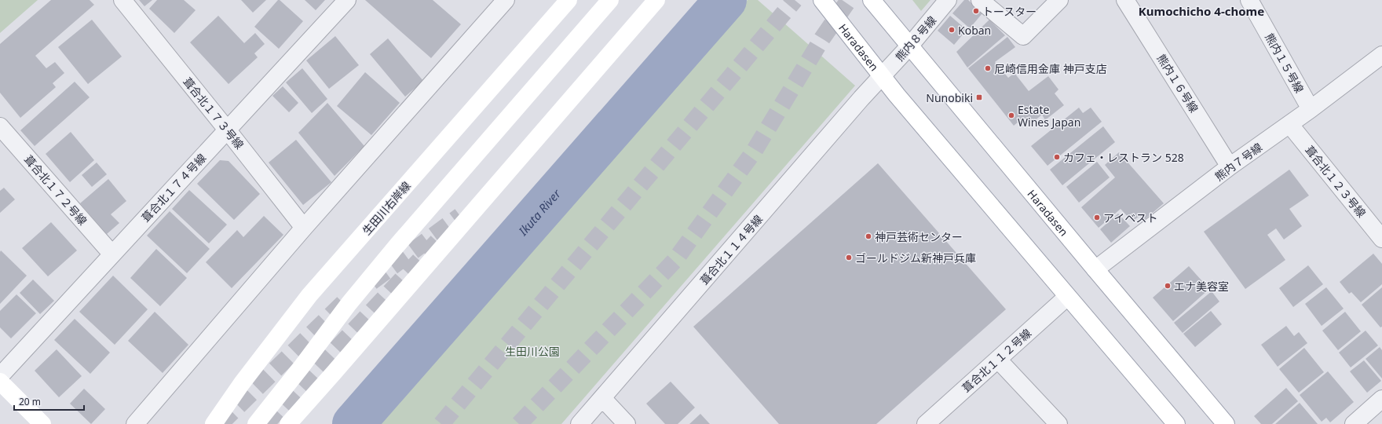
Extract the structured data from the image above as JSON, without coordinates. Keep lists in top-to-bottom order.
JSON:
{
  "streets": {
    "street": [
      "熊内８号線",
      "Haradasen",
      "熊内１５号線",
      "熊内１６号線",
      "葺合北１７３号線",
      "熊内７号線",
      "葺合北１２３号線",
      "葺合北１７４号線",
      "葺合北１７２号線",
      "生田川右岸線",
      "葺合北１１４号線",
      "葺合北１１２号線"
    ]
  },
  "crossings": [
    ["熊内８号線", "Haradasen"],
    ["熊内８号線", "葺合北１１４号線"],
    ["Haradasen", "熊内７号線"],
    ["Haradasen", "葺合北１１４号線"],
    ["Haradasen", "葺合北１１２号線"],
    ["熊内１５号線", "熊内７号線"],
    ["熊内１６号線", "熊内７号線"],
    ["葺合北１７３号線", "葺合北１７４号線"],
    ["熊内７号線", "葺合北１２３号線"],
    ["葺合北１７４号線", "葺合北１７２号線"]
  ],
  "districts": ["Kumochicho 4-chome"],
  "water": ["Ikuta River"],
  "parks": ["生田川公園"],
  "places": {
    "other": [
      "トースター",
      "Koban",
      "尼崎信用金庫 神戸支店",
      "Estate Wines Japan",
      "カフェ・レストラン 528",
      "アイベスト",
      "神戸芸術センター",
      "ゴールドジム新神戸兵庫",
      "エナ美容室"
    ],
    "transit": ["Nunobiki"]
  },
  "scale_bar": "20 m"
}
